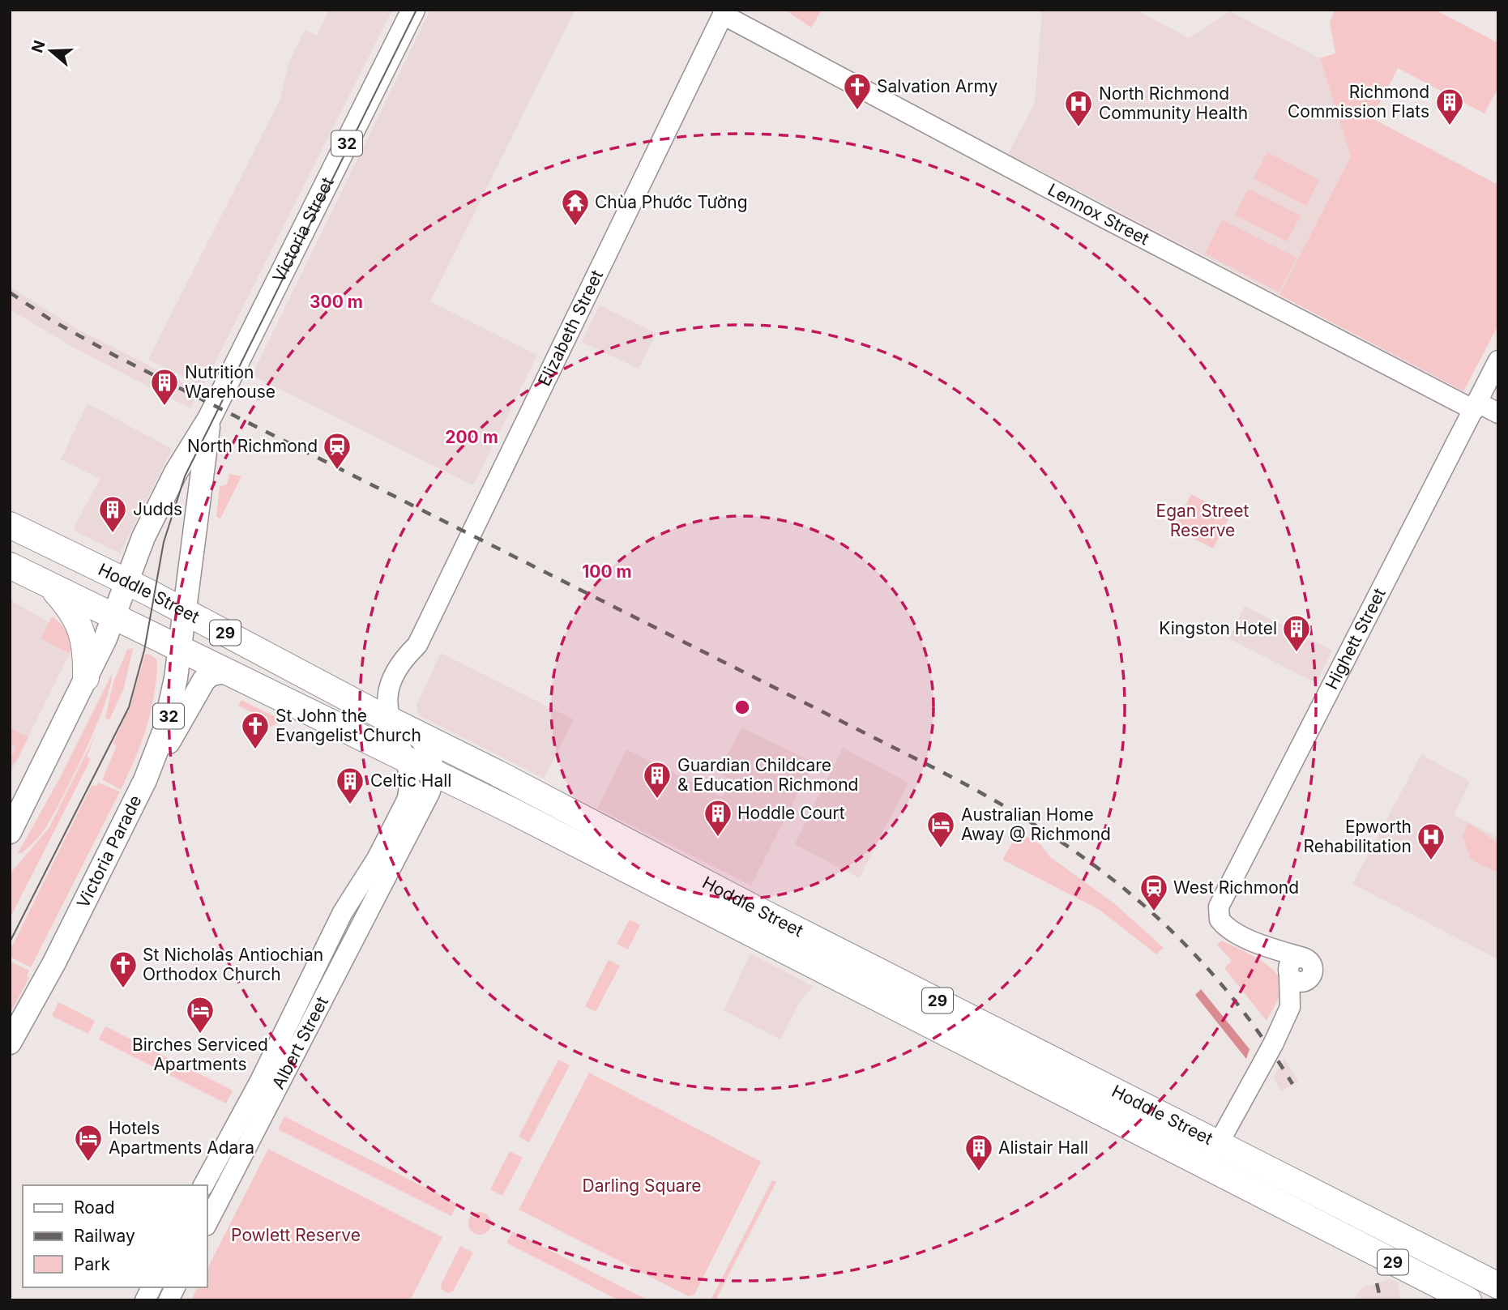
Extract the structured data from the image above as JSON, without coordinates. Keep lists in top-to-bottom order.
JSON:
{
  "streets": {
    "highway": ["Hoddle Street", "29"],
    "main road": ["32", "Victoria Street", "Victoria Parade"],
    "street": [
      "Lennox Street",
      "Elizabeth Street",
      "Highett Street",
      "Albert Street"
    ]
  },
  "crossings": [
    ["32", "Victoria Street"],
    ["32", "Hoddle Street"],
    ["Lennox Street", "Elizabeth Street"],
    ["Lennox Street", "Highett Street"],
    ["Victoria Street", "Hoddle Street"],
    ["Victoria Street", "Victoria Parade"],
    ["Elizabeth Street", "Hoddle Street"],
    ["Elizabeth Street", "Albert Street"],
    ["Hoddle Street", "Victoria Parade"],
    ["Hoddle Street", "Albert Street"]
  ],
  "parks": ["Egan Street Reserve", "Darling Square", "Powlett Reserve"],
  "places": {
    "church": ["Salvation Army", "St John the Evangelist Church", "St Nicholas Antiochian Orthodox Church"],
    "building": [
      "Richmond Commission Flats",
      "Nutrition Warehouse",
      "Judds",
      "Kingston Hotel",
      "Guardian Childcare & Education Richmond",
      "Celtic Hall",
      "Hoddle Court",
      "Alistair Hall"
    ],
    "hospital": ["North Richmond Community Health", "Epworth Rehabilitation"],
    "temple": ["Chùa Phước Tường"],
    "station": ["North Richmond", "West Richmond"],
    "hotel": ["Australian Home Away @ Richmond", "Birches Serviced Apartments", "Hotels Apartments Adara"]
  },
  "legend": ["Road", "Railway", "Park"],
  "north": "left",
  "rings": ["300 m", "200 m", "100 m"]
}
